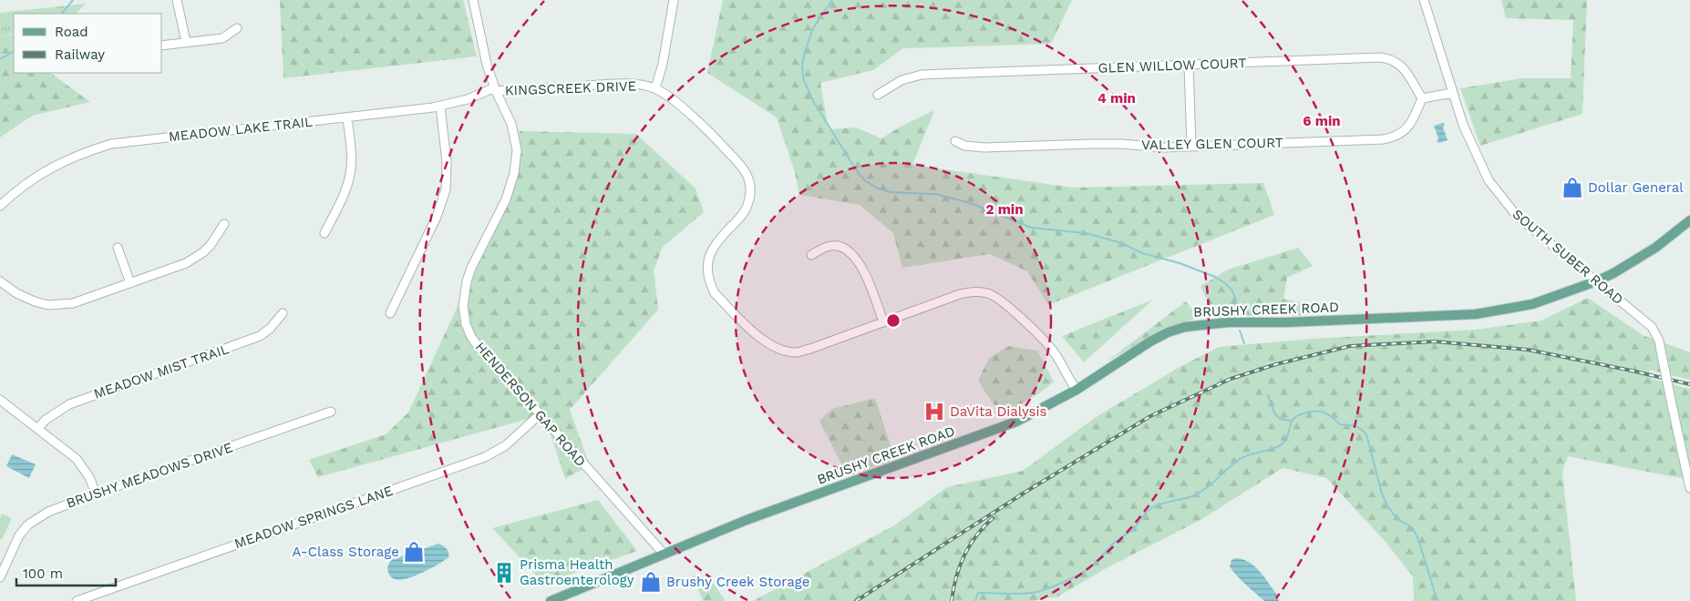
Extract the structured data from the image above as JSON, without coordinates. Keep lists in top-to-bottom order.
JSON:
{
  "streets": {
    "main road": ["BRUSHY CREEK ROAD"],
    "street": [
      "GLEN WILLOW COURT",
      "KINGSCREEK DRIVE",
      "MEADOW LAKE TRAIL",
      "VALLEY GLEN COURT",
      "SOUTH SUBER ROAD",
      "MEADOW MIST TRAIL",
      "HENDERSON GAP ROAD",
      "BRUSHY MEADOWS DRIVE",
      "MEADOW SPRINGS LANE"
    ]
  },
  "crossings": [
    ["GLEN WILLOW COURT", "VALLEY GLEN COURT"],
    ["KINGSCREEK DRIVE", "MEADOW LAKE TRAIL"],
    ["KINGSCREEK DRIVE", "BRUSHY CREEK ROAD"],
    ["KINGSCREEK DRIVE", "HENDERSON GAP ROAD"],
    ["MEADOW LAKE TRAIL", "HENDERSON GAP ROAD"],
    ["SOUTH SUBER ROAD", "BRUSHY CREEK ROAD"],
    ["BRUSHY CREEK ROAD", "HENDERSON GAP ROAD"],
    ["HENDERSON GAP ROAD", "MEADOW SPRINGS LANE"]
  ],
  "places": {
    "shop": ["Dollar General", "A-Class Storage", "Brushy Creek Storage"],
    "hospital": ["DaVita Dialysis"],
    "building": ["Prisma Health Gastroenterology"]
  },
  "legend": ["Road", "Railway"],
  "scale_bar": "100 m",
  "rings": ["4 min", "6 min", "2 min"]
}
